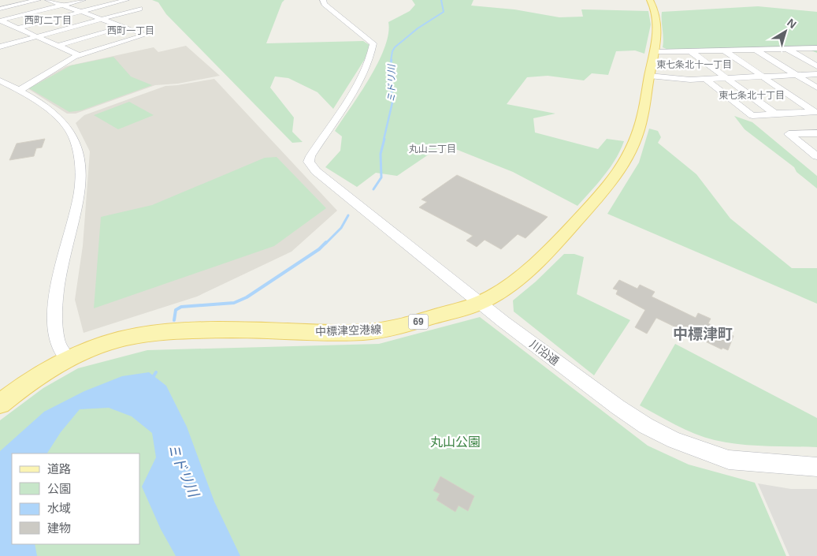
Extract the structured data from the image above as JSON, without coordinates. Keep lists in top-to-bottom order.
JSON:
{
  "streets": {
    "main road": ["69", "中標津空港線"],
    "street": ["川沿通"]
  },
  "crossings": [
    ["中標津空港線", "川沿通"]
  ],
  "districts": [
    "西町二丁目",
    "西町一丁目",
    "東七条北十一丁目",
    "東七条北十丁目",
    "丸山二丁目",
    "中標津町"
  ],
  "water": ["ミドリ川"],
  "parks": ["丸山公園"],
  "legend": [
    "道路",
    "公園",
    "水域",
    "建物"
  ],
  "north": "top right"
}
